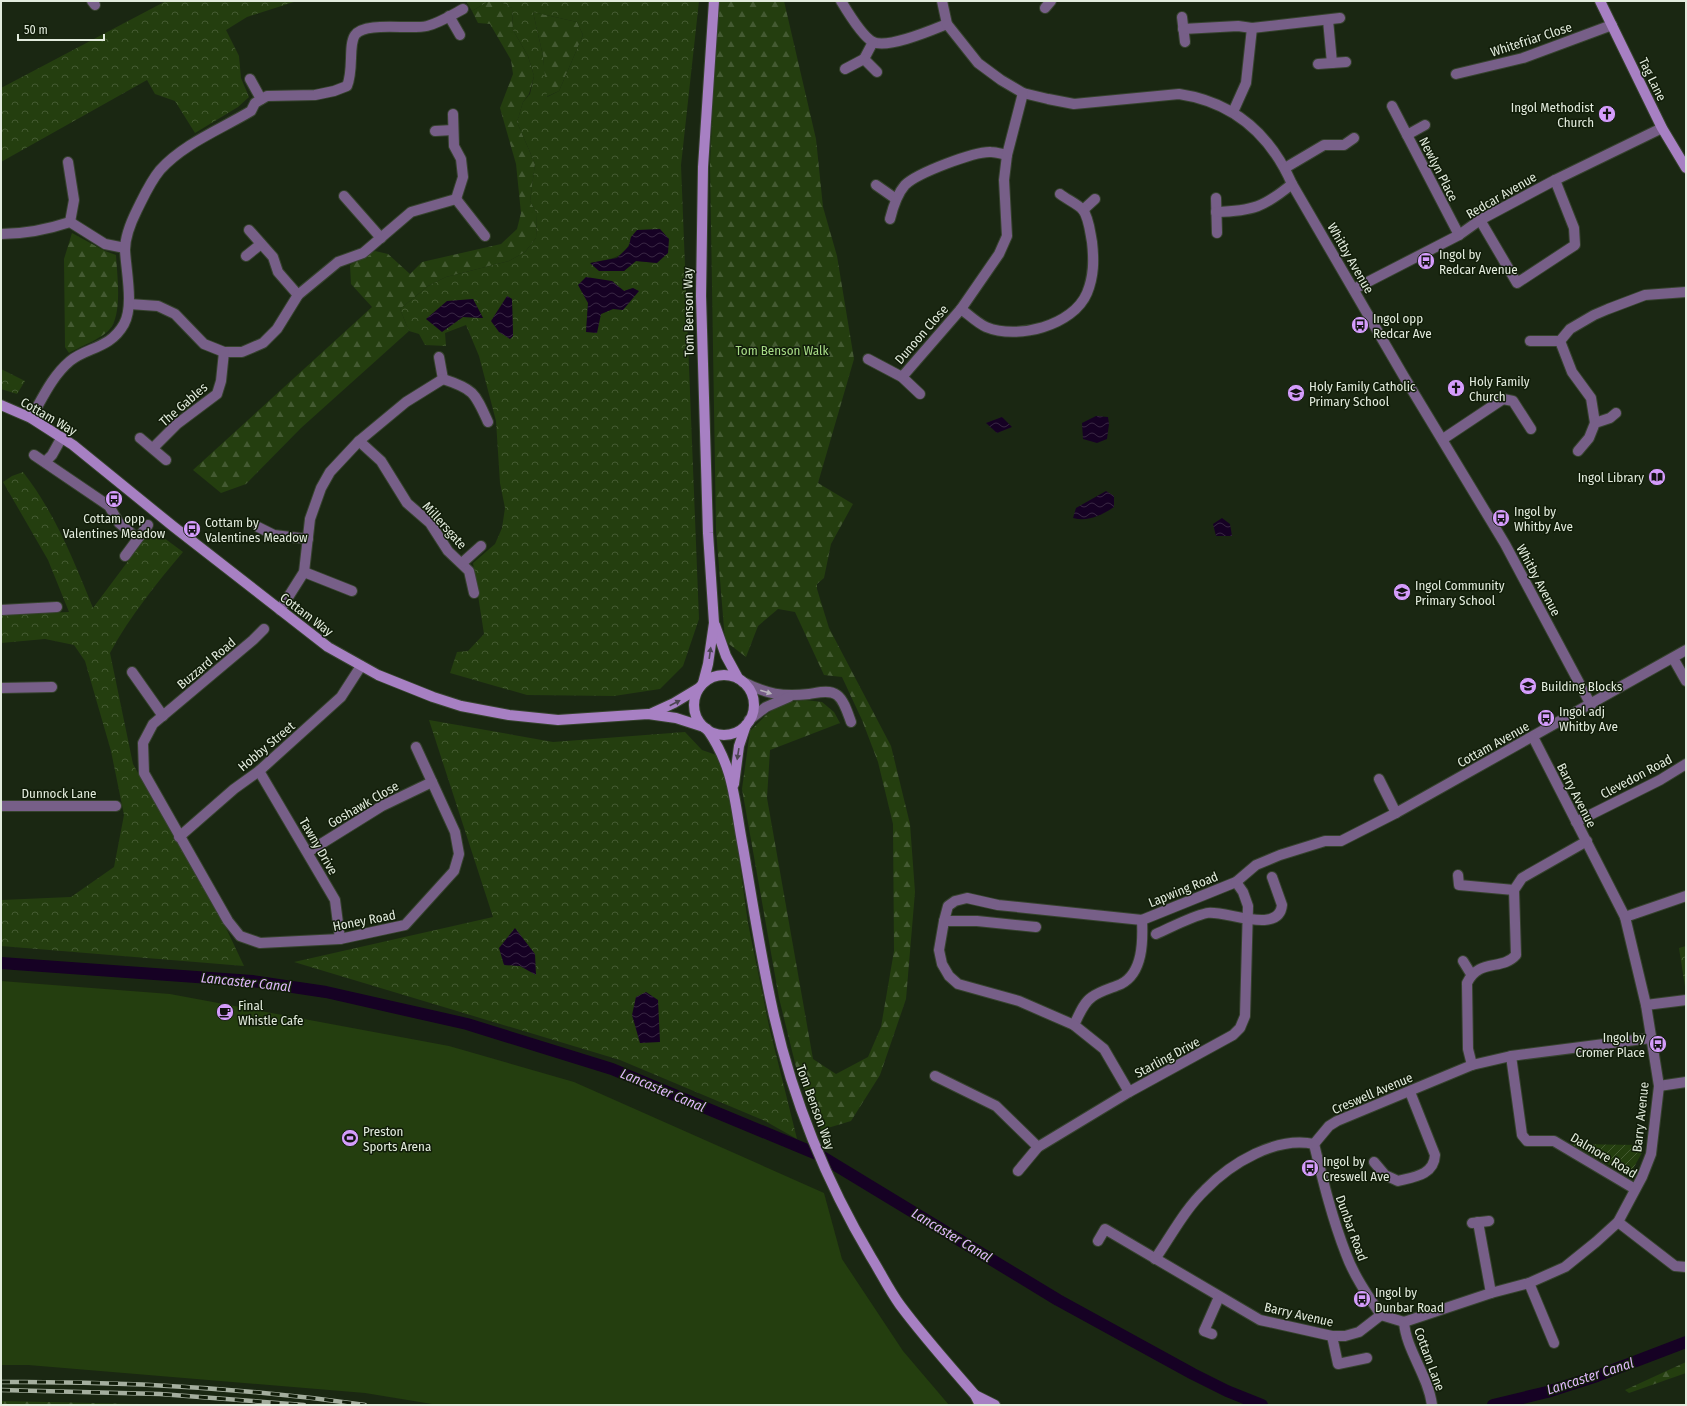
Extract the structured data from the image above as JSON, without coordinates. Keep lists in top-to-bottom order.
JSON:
{
  "streets": {
    "main road": ["Tag Lane", "Tom Benson Way", "Cottam Way"],
    "street": [
      "Whitefriar Close",
      "Newlyn Place",
      "Redcar Avenue",
      "Whitby Avenue",
      "Dunoon Close",
      "The Gables",
      "Millersgate",
      "Buzzard Road",
      "Cottam Avenue",
      "Hobby Street",
      "Clevedon Road",
      "Dunnock Lane",
      "Barry Avenue",
      "Goshawk Close",
      "Tawny Drive",
      "Lapwing Road",
      "Honey Road",
      "Starling Drive",
      "Creswell Avenue",
      "Dalmore Road",
      "Dunbar Road",
      "Cottam Lane"
    ]
  },
  "crossings": [
    ["Whitefriar Close", "Tag Lane"],
    ["Tag Lane", "Redcar Avenue"],
    ["Newlyn Place", "Redcar Avenue"],
    ["Redcar Avenue", "Whitby Avenue"],
    ["Whitby Avenue", "Dunoon Close"],
    ["Whitby Avenue", "Cottam Avenue"],
    ["Tom Benson Way", "Cottam Way"],
    ["Cottam Way", "Hobby Street"],
    ["Buzzard Road", "Hobby Street"],
    ["Buzzard Road", "Honey Road"],
    ["Cottam Avenue", "Barry Avenue"],
    ["Cottam Avenue", "Lapwing Road"],
    ["Hobby Street", "Tawny Drive"],
    ["Hobby Street", "Honey Road"],
    ["Clevedon Road", "Barry Avenue"],
    ["Barry Avenue", "Creswell Avenue"],
    ["Barry Avenue", "Dalmore Road"],
    ["Barry Avenue", "Dunbar Road"],
    ["Barry Avenue", "Cottam Lane"],
    ["Goshawk Close", "Tawny Drive"],
    ["Goshawk Close", "Honey Road"],
    ["Tawny Drive", "Honey Road"],
    ["Lapwing Road", "Starling Drive"],
    ["Creswell Avenue", "Dalmore Road"],
    ["Creswell Avenue", "Dunbar Road"]
  ],
  "water": ["Lancaster Canal"],
  "parks": ["Tom Benson Walk"],
  "places": {
    "church": ["Ingol Methodist Church", "Holy Family Church"],
    "bus stop": [
      "Ingol by Redcar Avenue",
      "Ingol opp Redcar Ave",
      "Cottam opp Valentines Meadow",
      "Ingol by Whitby Ave",
      "Cottam by Valentines Meadow",
      "Ingol adj Whitby Ave",
      "Ingol by Cromer Place",
      "Ingol by Creswell Ave",
      "Ingol by Dunbar Road"
    ],
    "school or university": ["Holy Family Catholic Primary School", "Ingol Community Primary School", "Building Blocks"],
    "library": ["Ingol Library"],
    "cafe": ["Final Whistle Cafe"],
    "sports": ["Preston Sports Arena"]
  },
  "scale_bar": "50 m"
}
